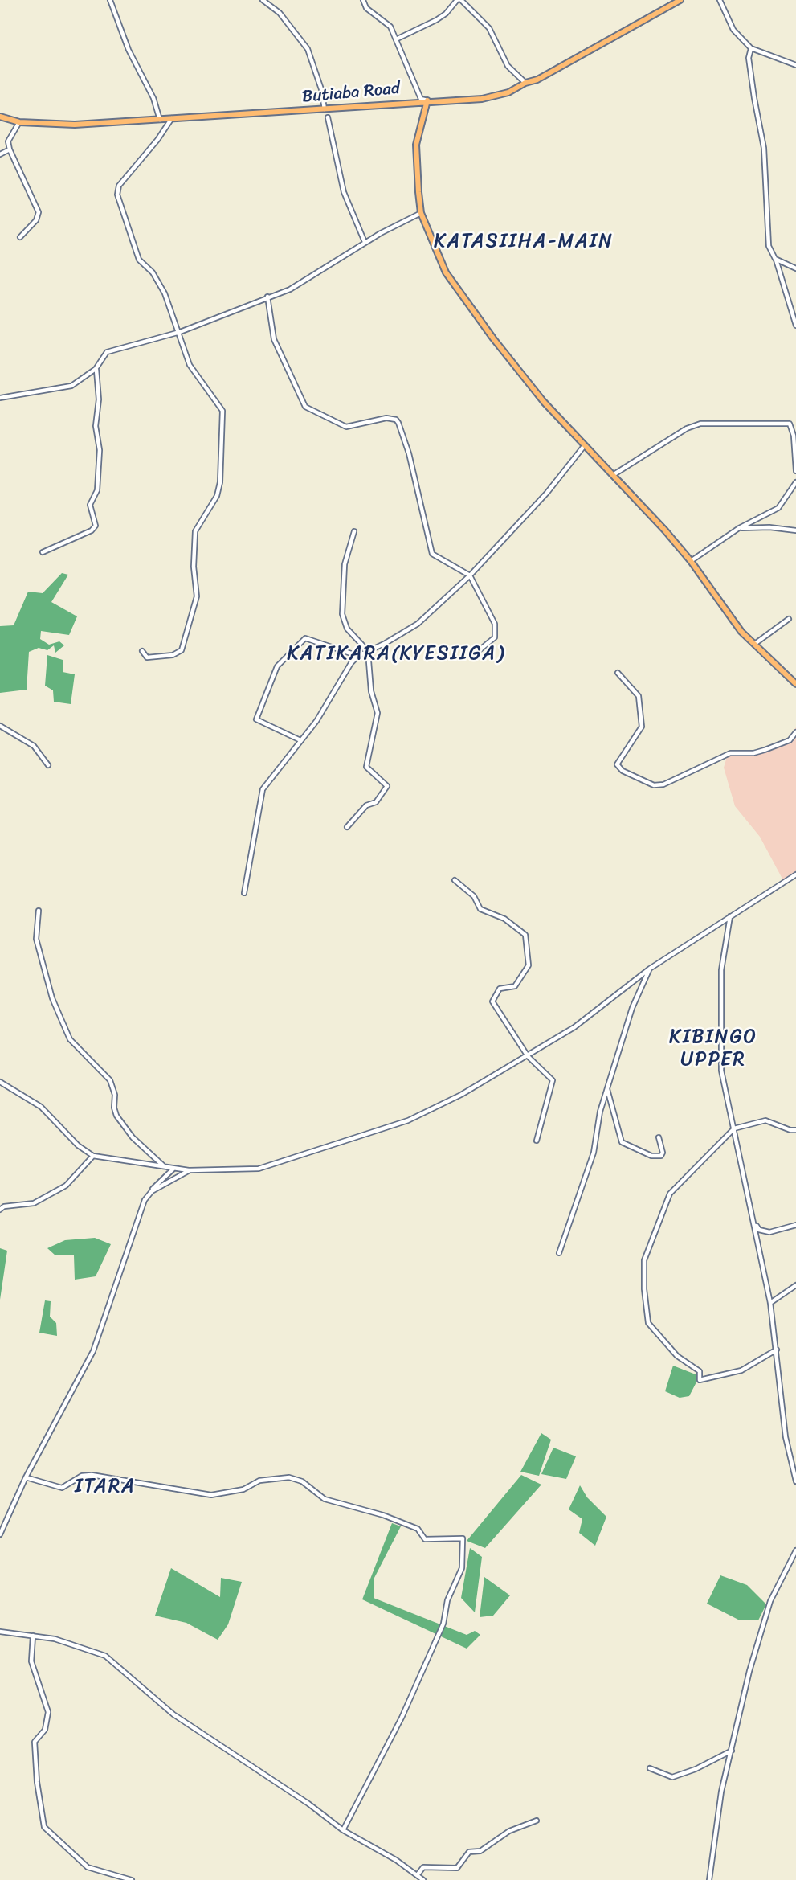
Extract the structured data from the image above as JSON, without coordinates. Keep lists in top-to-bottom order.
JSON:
{
  "streets": {
    "main road": ["Butiaba Road"]
  },
  "districts": [
    "KATASIIHA-MAIN",
    "KATIKARA(KYESIIGA)",
    "KIBINGO UPPER",
    "ITARA"
  ]
}
